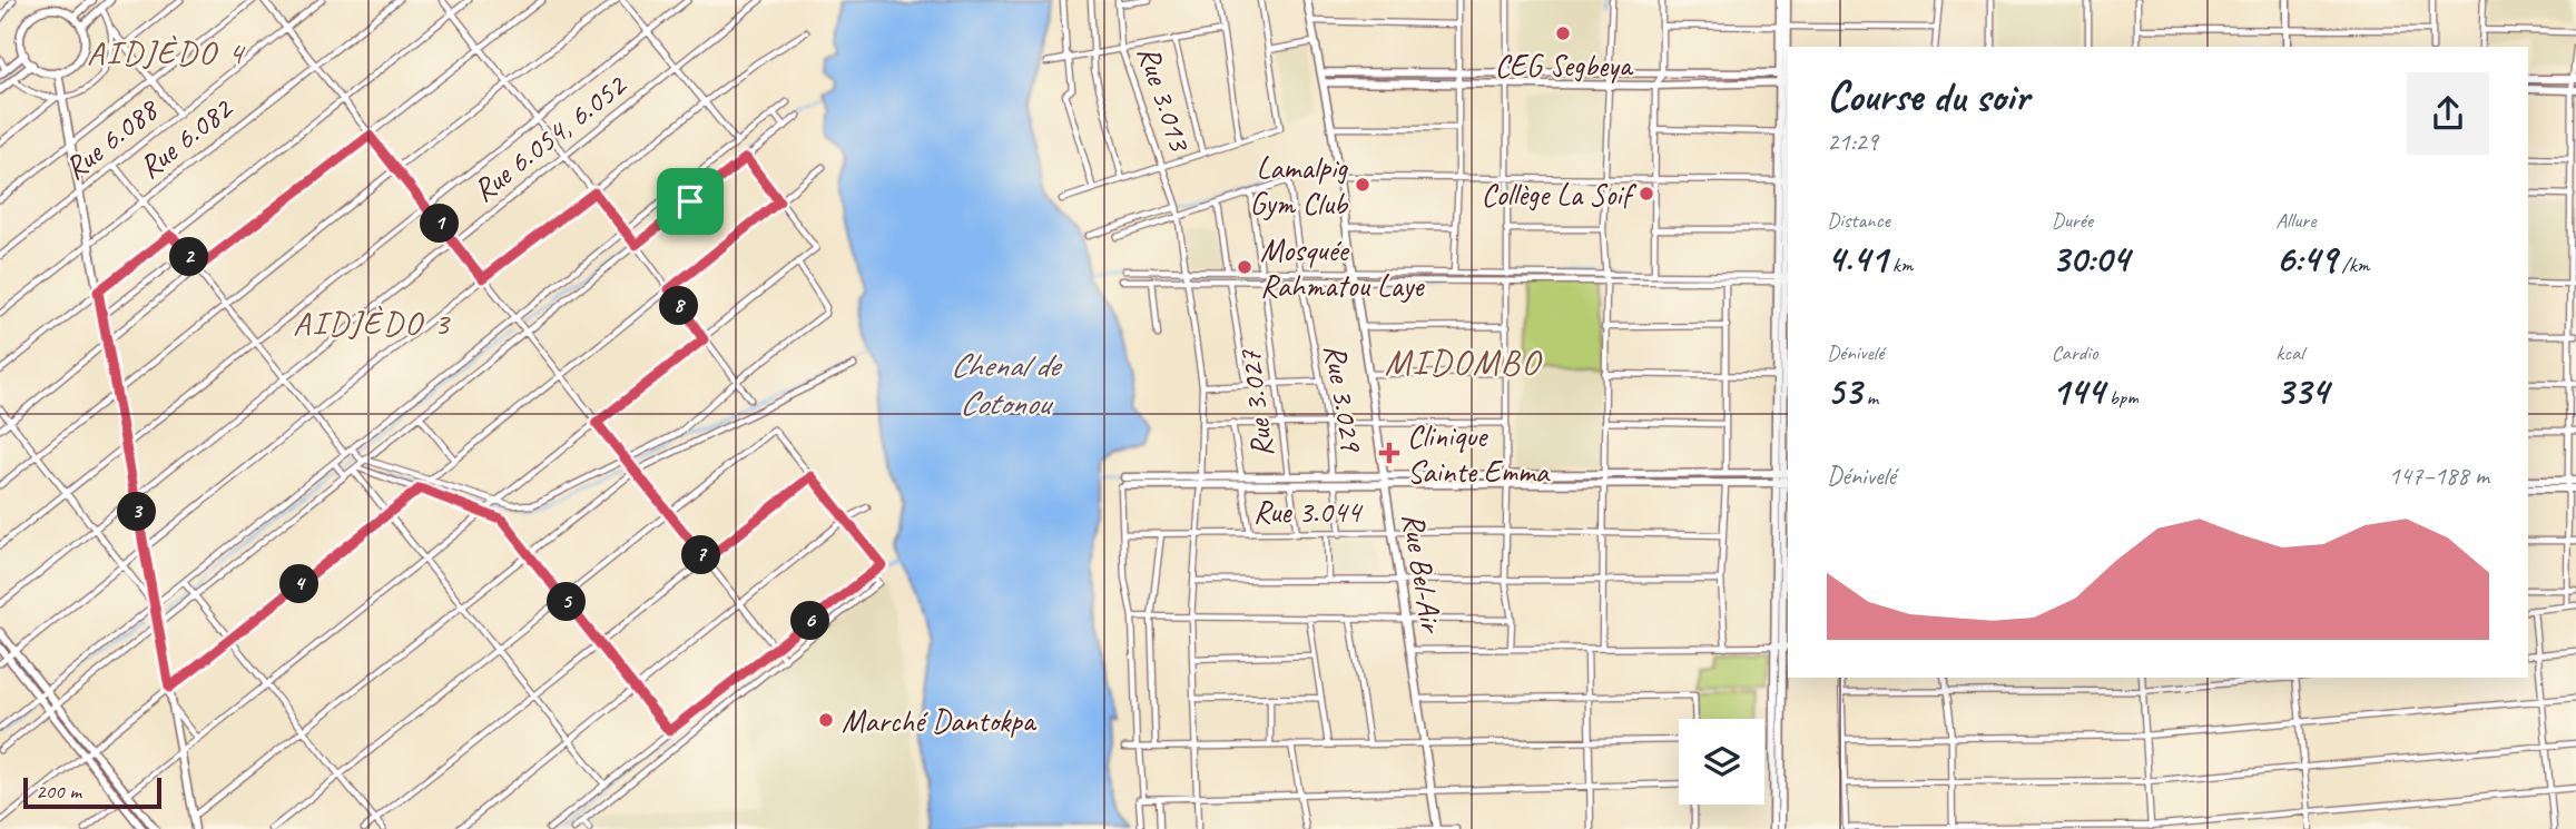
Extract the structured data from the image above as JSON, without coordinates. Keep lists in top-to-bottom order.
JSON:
{
  "streets": {
    "main road": ["Rue Bel-Air"],
    "street": [
      "Rue 3.013",
      "Rue 6.082",
      "Rue 6.054, 6.052",
      "Rue 6.088",
      "Rue 3.029",
      "Rue 3.027",
      "Rue 3.044"
    ]
  },
  "crossings": [
    ["Rue 3.013", "Rue 3.044"],
    ["Rue 3.029", "Rue 3.044"],
    ["Rue 3.027", "Rue 3.044"],
    ["Rue 3.044", "Rue Bel-Air"]
  ],
  "districts": ["AIDJÈDO 4", "AIDJÈDO 3", "MIDOMBO"],
  "water": ["Chenal de Cotonou"],
  "places": {
    "other": [
      "CEG Segbeya",
      "Lamalpig Gym Club",
      "Collège La Soif",
      "Mosquée Rahmatou Laye",
      "Marché Dantokpa"
    ],
    "health": ["Clinique Sainte Emma"]
  },
  "scale_bar": "200 m",
  "page": {
    "heading": ["Course du soir", "21:29"],
    "stats": [
      ["Distance", "4.41 km"],
      ["Durée", "30:04"],
      ["Allure", "6:49 /km"],
      ["Dénivelé", "53 m"],
      ["Cardio", "144 bpm"],
      ["kcal", "334"]
    ],
    "pins": [
      "1",
      "2",
      "8",
      "3",
      "7",
      "4",
      "5",
      "6"
    ],
    "chart": ["Dénivelé", "147–188 m"],
    "scale": "200 m"
  }
}
